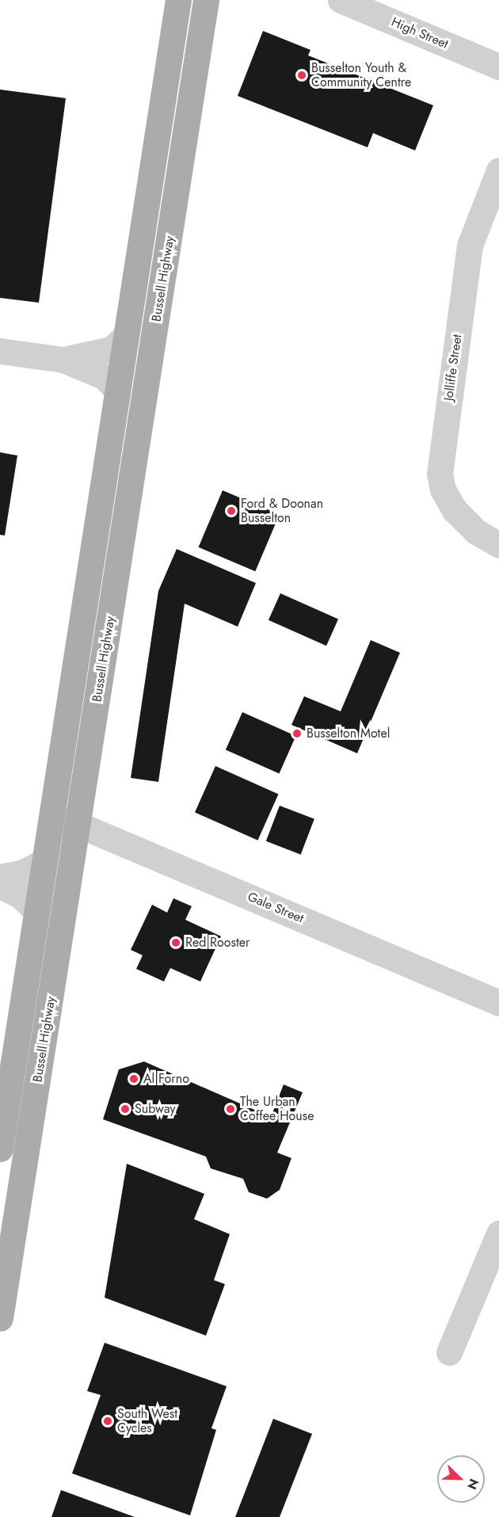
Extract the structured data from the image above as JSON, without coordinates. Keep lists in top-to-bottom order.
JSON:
{
  "streets": {
    "main road": ["Bussell Highway"],
    "street": ["High Street", "Jolliffe Street", "Gale Street"]
  },
  "crossings": [
    ["Bussell Highway", "Gale Street"]
  ],
  "places": [
    "Busselton Youth & Community Centre",
    "Ford & Doonan Busselton",
    "Busselton Motel",
    "Red Rooster",
    "Al Forno",
    "Subway",
    "The Urban Coffee House",
    "South West Cycles"
  ],
  "north": "bottom right"
}
